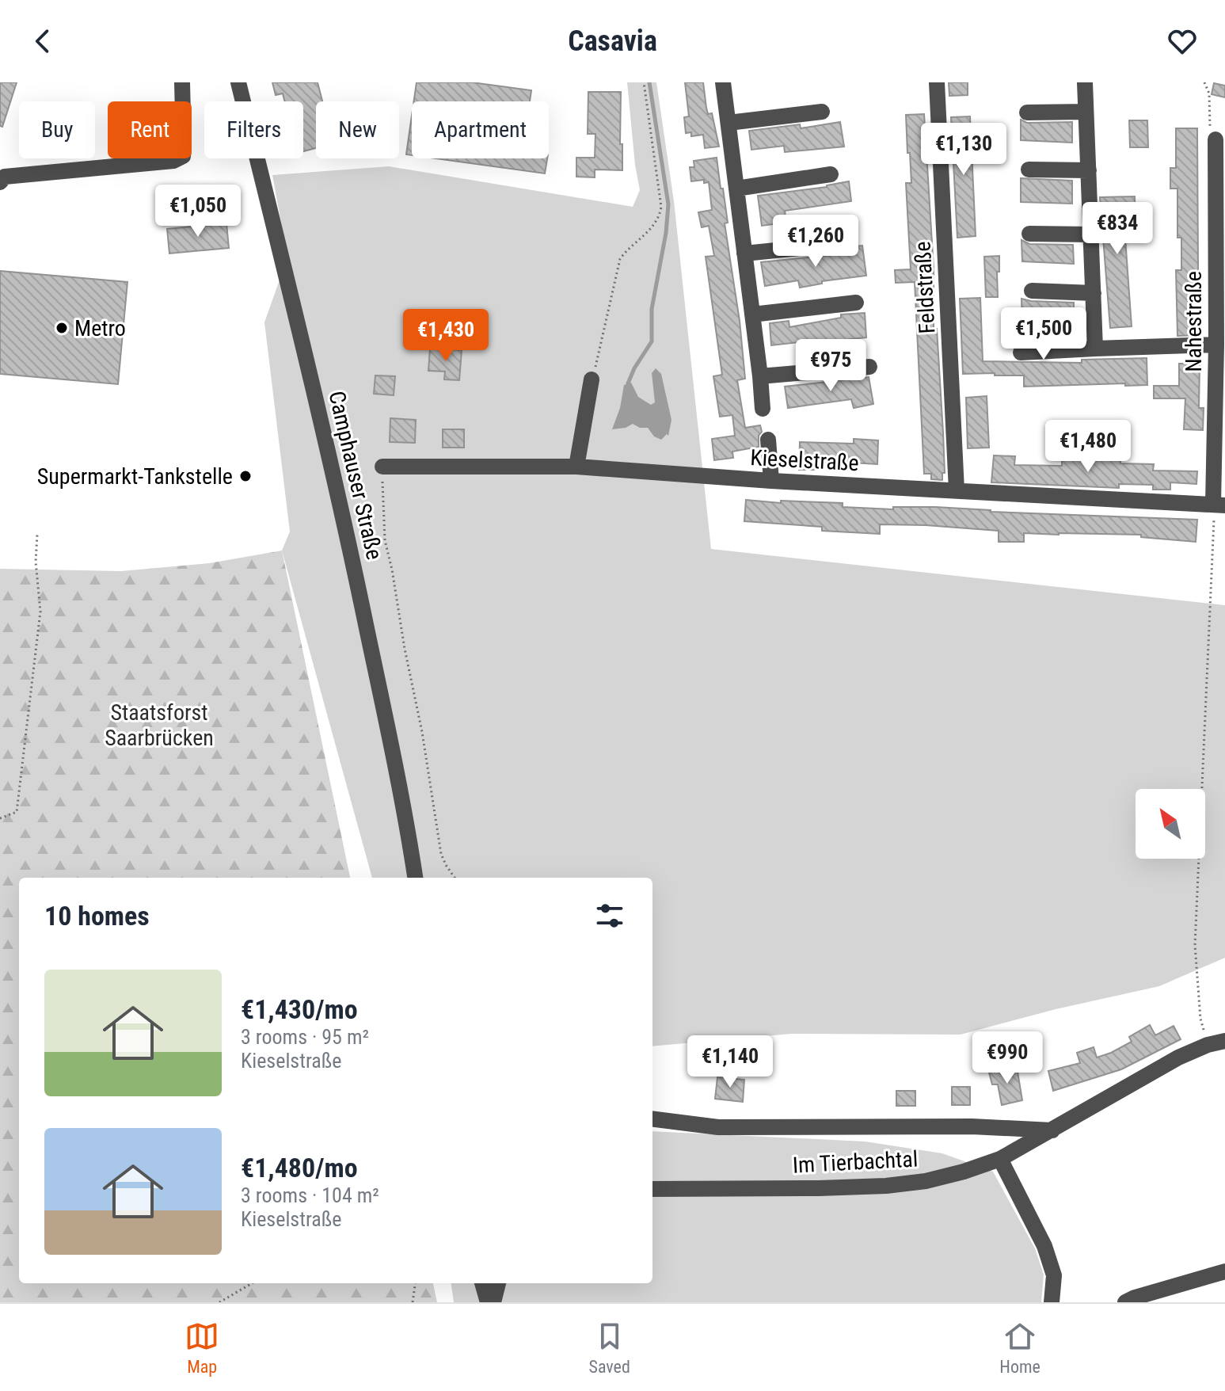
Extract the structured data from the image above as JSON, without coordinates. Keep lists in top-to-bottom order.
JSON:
{
  "streets": {
    "street": [
      "Feldstraße",
      "Nahestraße",
      "Kieselstraße",
      "Camphauser Straße",
      "Im Tierbachtal"
    ]
  },
  "crossings": [
    ["Feldstraße", "Kieselstraße"],
    ["Nahestraße", "Kieselstraße"]
  ],
  "parks": ["Staatsforst Saarbrücken"],
  "places": ["Metro", "Supermarkt-Tankstelle"],
  "north": "top left",
  "page": {
    "header": "Casavia",
    "chip": [
      "Buy",
      "Rent",
      "Filters",
      "New",
      "Apartment"
    ],
    "price": [
      "€1,130",
      "€1,050",
      "€834",
      "€1,260",
      "€1,500",
      "€1,430",
      "€975",
      "€1,480",
      "€990",
      "€1,140"
    ],
    "heading": "10 homes",
    "list": [
      {
        "name": "€1,430/mo",
        "note": "3 rooms · 95 m² · Kieselstraße"
      },
      {
        "name": "€1,480/mo",
        "note": "3 rooms · 104 m² · Kieselstraße"
      }
    ],
    "tabs": ["Map", "Saved", "Home"]
  }
}
